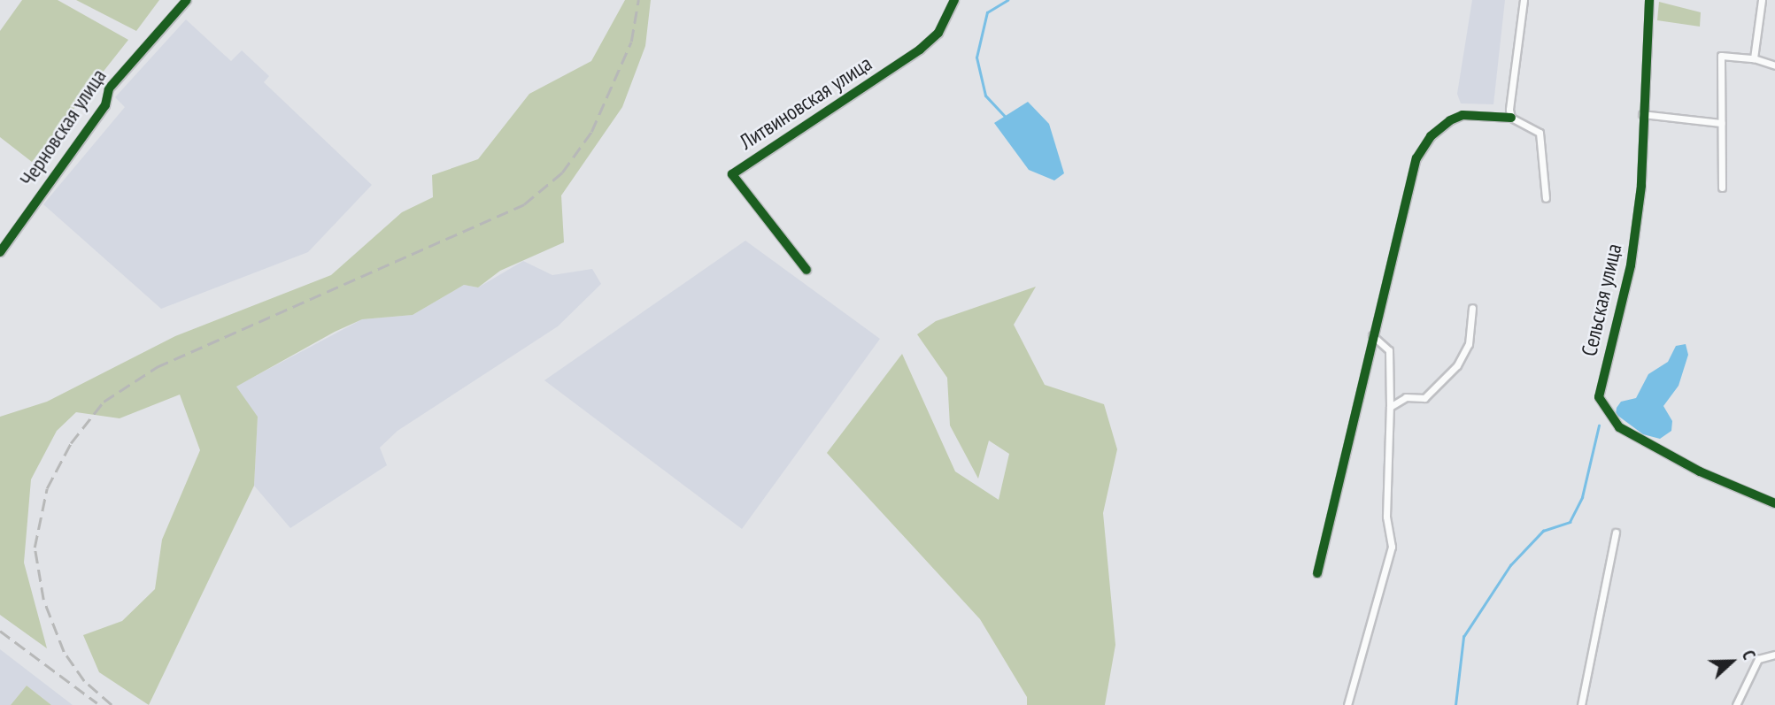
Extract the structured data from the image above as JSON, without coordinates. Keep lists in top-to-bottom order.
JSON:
{
  "streets": {
    "street": ["Литвиновская улица", "Черновская улица", "Сельская улица"]
  },
  "north": "right"
}
